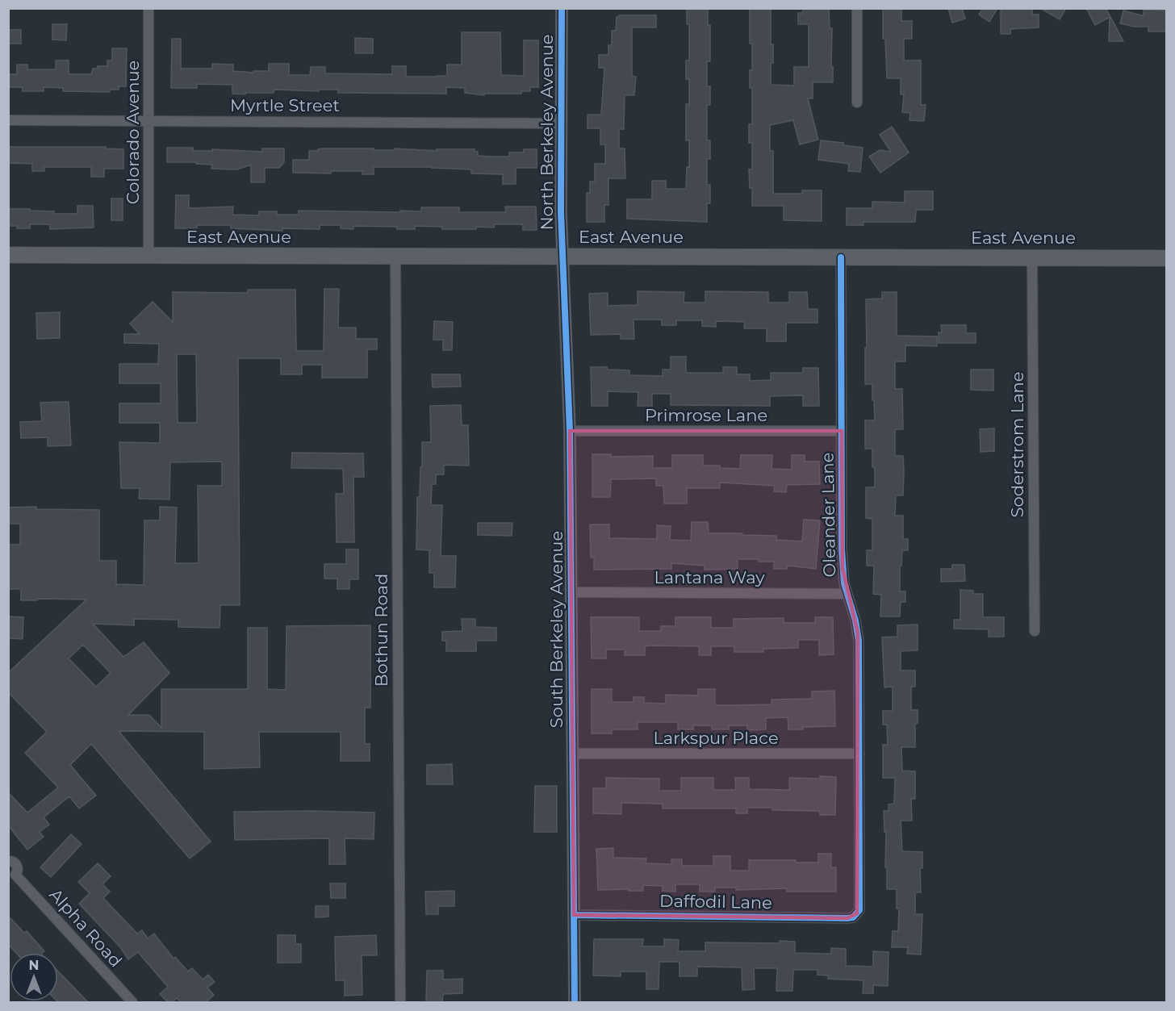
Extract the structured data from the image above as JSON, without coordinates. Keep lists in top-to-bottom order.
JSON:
{
  "streets": {
    "main road": ["East Avenue"],
    "street": [
      "Myrtle Street",
      "Colorado Avenue",
      "North Berkeley Avenue",
      "Primrose Lane",
      "Soderstrom Lane",
      "Oleander Lane",
      "Lantana Way",
      "South Berkeley Avenue",
      "Bothun Road",
      "Larkspur Place",
      "Daffodil Lane",
      "Alpha Road"
    ]
  },
  "crossings": [
    ["Myrtle Street", "Colorado Avenue"],
    ["Myrtle Street", "North Berkeley Avenue"],
    ["Colorado Avenue", "East Avenue"],
    ["North Berkeley Avenue", "East Avenue"],
    ["North Berkeley Avenue", "South Berkeley Avenue"],
    ["East Avenue", "Soderstrom Lane"],
    ["East Avenue", "Oleander Lane"],
    ["East Avenue", "South Berkeley Avenue"],
    ["East Avenue", "Bothun Road"],
    ["Primrose Lane", "Oleander Lane"],
    ["Primrose Lane", "South Berkeley Avenue"],
    ["Oleander Lane", "Lantana Way"],
    ["Oleander Lane", "Larkspur Place"],
    ["Oleander Lane", "Daffodil Lane"],
    ["Lantana Way", "South Berkeley Avenue"],
    ["South Berkeley Avenue", "Larkspur Place"],
    ["South Berkeley Avenue", "Daffodil Lane"]
  ],
  "north": "top"
}
